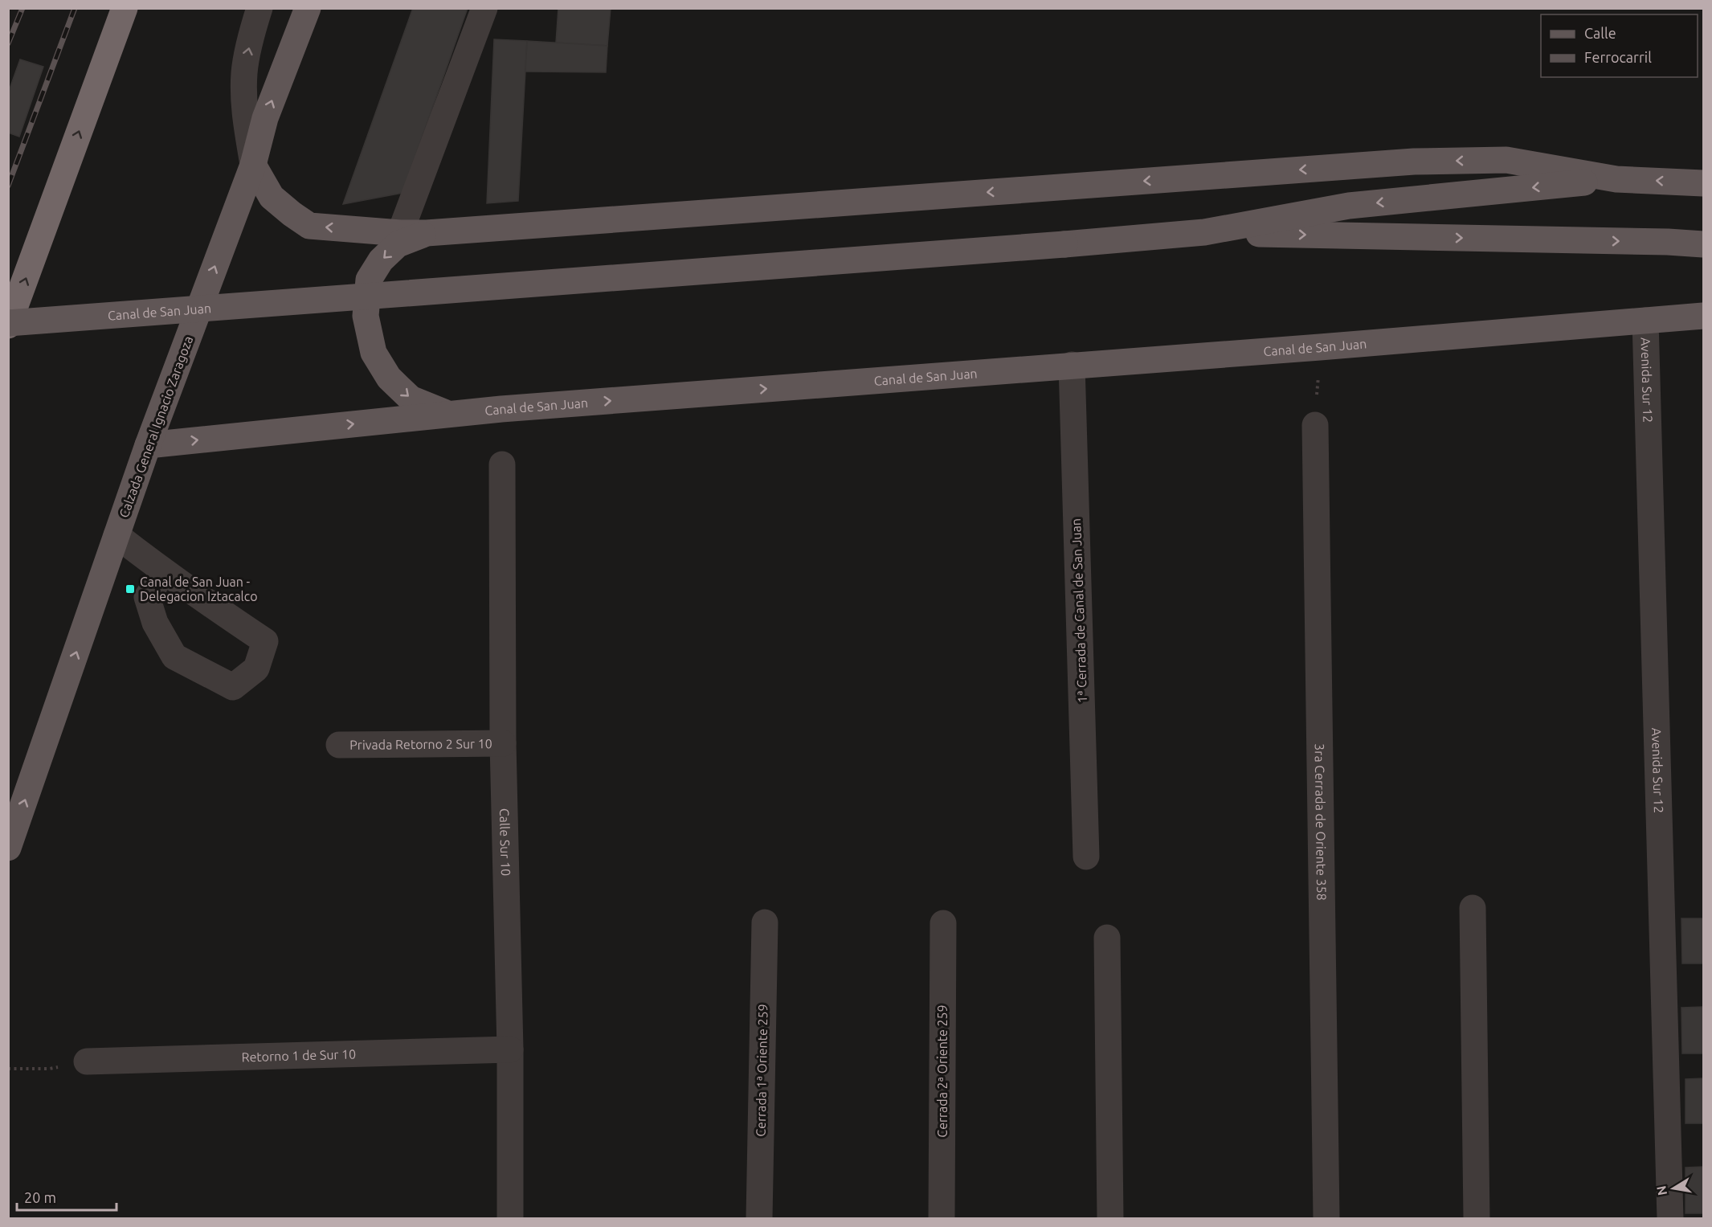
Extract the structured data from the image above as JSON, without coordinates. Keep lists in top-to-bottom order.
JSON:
{
  "streets": {
    "main road": ["Canal de San Juan", "Calzada General Ignacio Zaragoza"],
    "street": [
      "Avenida Sur 12",
      "1ª Cerrada de Canal de San Juan",
      "Privada Retorno 2 Sur 10",
      "3ra Cerrada de Oriente 358",
      "Calle Sur 10",
      "Retorno 1 de Sur 10",
      "Cerrada 1ª Oriente 259",
      "Cerrada 2ª Oriente 259"
    ]
  },
  "crossings": [
    ["Canal de San Juan", "Avenida Sur 12"],
    ["Canal de San Juan", "Calzada General Ignacio Zaragoza"],
    ["Canal de San Juan", "1ª Cerrada de Canal de San Juan"],
    ["Privada Retorno 2 Sur 10", "Calle Sur 10"],
    ["Calle Sur 10", "Retorno 1 de Sur 10"]
  ],
  "one_way": ["Calzada General Ignacio Zaragoza"],
  "places": {
    "transit": ["Canal de San Juan - Delegacion Iztacalco"]
  },
  "legend": ["Calle", "Ferrocarril"],
  "scale_bar": "20 m",
  "north": "left"
}
